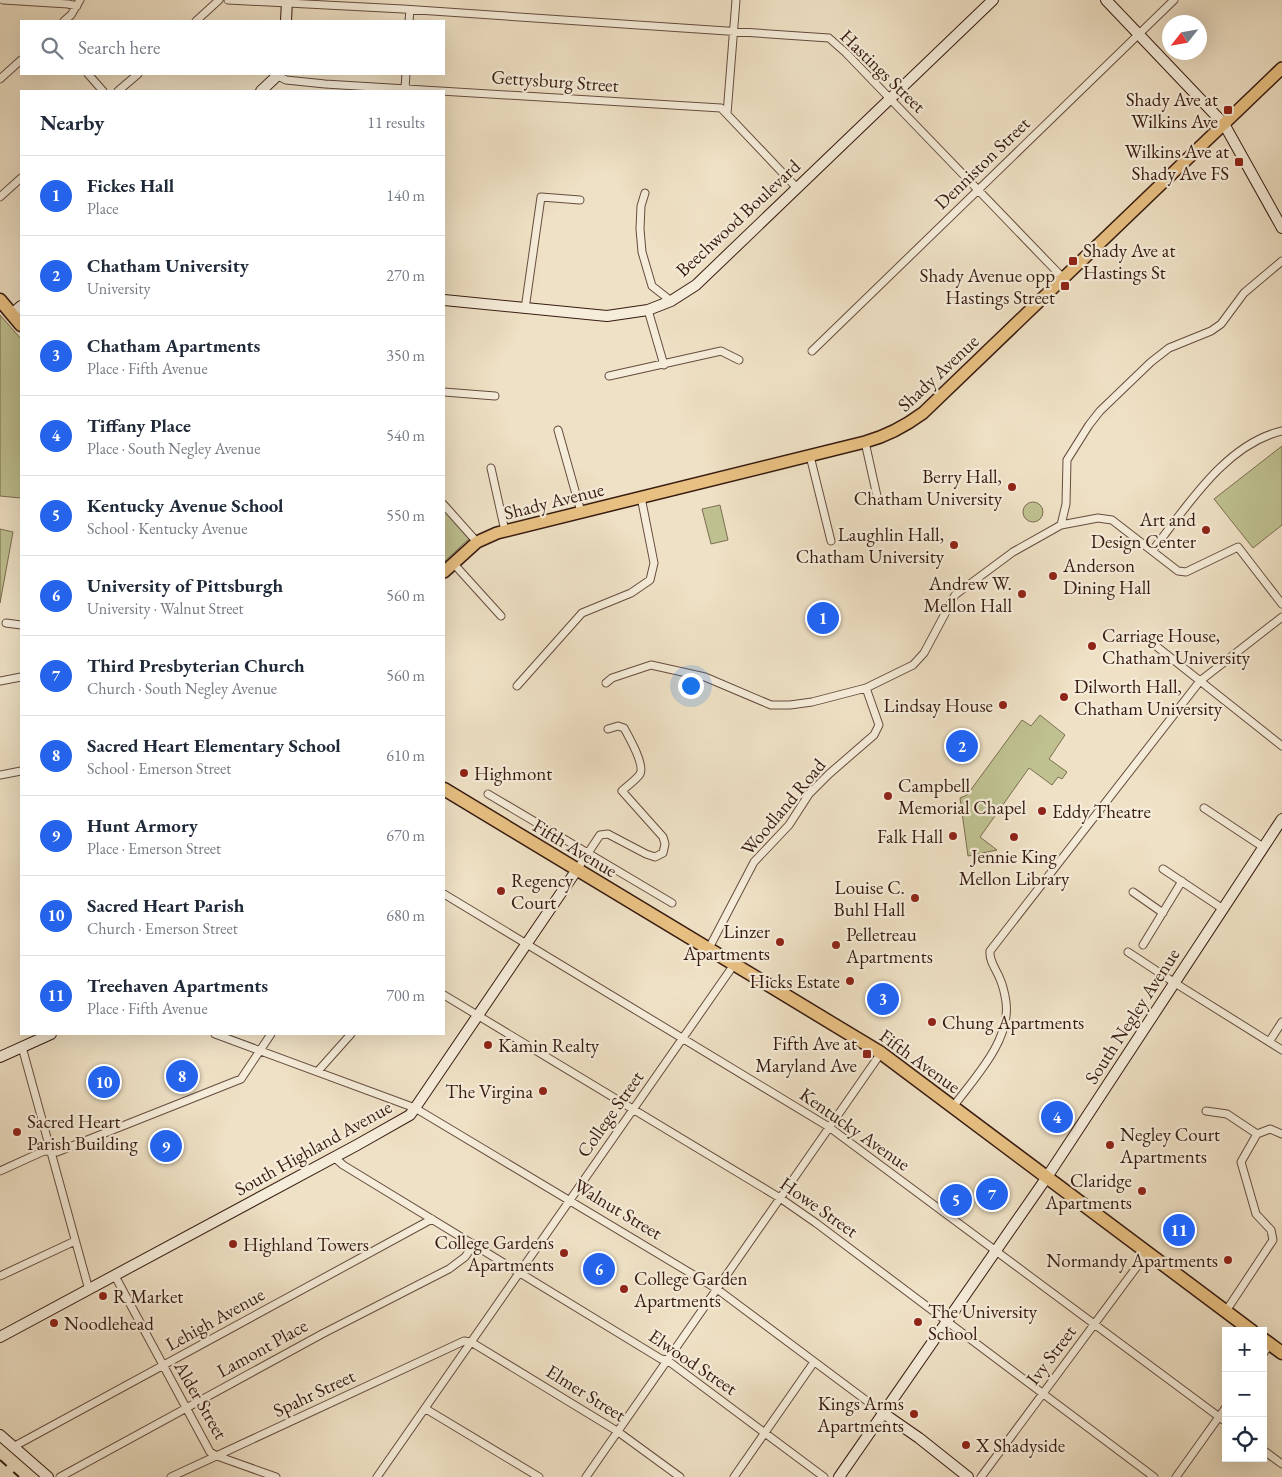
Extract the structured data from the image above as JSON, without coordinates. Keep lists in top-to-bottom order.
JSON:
{
  "streets": {
    "highway": ["Fifth Avenue"],
    "main road": [
      "Beechwood Boulevard",
      "Shady Avenue",
      "South Negley Avenue",
      "South Highland Avenue",
      "Walnut Street"
    ],
    "street": [
      "Hastings Street",
      "Gettysburg Street",
      "Denniston Street",
      "Woodland Road",
      "College Street",
      "Kentucky Avenue",
      "Howe Street",
      "Lehigh Avenue",
      "Lamont Place",
      "Ivy Street",
      "Elwood Street",
      "Spahr Street",
      "Elmer Street",
      "Alder Street"
    ]
  },
  "crossings": [
    ["Hastings Street", "Denniston Street"],
    ["Hastings Street", "Beechwood Boulevard"],
    ["Hastings Street", "Shady Avenue"],
    ["Gettysburg Street", "Beechwood Boulevard"],
    ["Woodland Road", "Fifth Avenue"],
    ["Fifth Avenue", "South Negley Avenue"],
    ["Fifth Avenue", "College Street"],
    ["Fifth Avenue", "South Highland Avenue"],
    ["Fifth Avenue", "Ivy Street"],
    ["South Negley Avenue", "Kentucky Avenue"],
    ["South Negley Avenue", "Howe Street"],
    ["South Negley Avenue", "Walnut Street"],
    ["College Street", "Kentucky Avenue"],
    ["College Street", "Howe Street"],
    ["College Street", "Walnut Street"],
    ["College Street", "Elwood Street"],
    ["College Street", "Spahr Street"],
    ["College Street", "Elmer Street"],
    ["Kentucky Avenue", "South Highland Avenue"],
    ["Kentucky Avenue", "Ivy Street"],
    ["South Highland Avenue", "Howe Street"],
    ["South Highland Avenue", "Walnut Street"],
    ["South Highland Avenue", "Elwood Street"],
    ["South Highland Avenue", "Alder Street"],
    ["Howe Street", "Ivy Street"],
    ["Lehigh Avenue", "Elwood Street"],
    ["Lehigh Avenue", "Alder Street"],
    ["Lamont Place", "Elwood Street"],
    ["Lamont Place", "Alder Street"],
    ["Spahr Street", "Elmer Street"],
    ["Spahr Street", "Alder Street"]
  ],
  "places": {
    "transit": [
      "Shady Ave at Wilkins Ave",
      "Wilkins Ave at Shady Ave FS",
      "Shady Ave at Hastings St",
      "Shady Avenue opp Hastings Street",
      "Fifth Ave at Maryland Ave"
    ],
    "other": [
      "Berry Hall, Chatham University",
      "Art and Design Center",
      "Laughlin Hall, Chatham University",
      "Anderson Dining Hall",
      "Andrew W. Mellon Hall",
      "Carriage House, Chatham University",
      "Dilworth Hall, Chatham University",
      "Lindsay House",
      "Highmont",
      "Campbell Memorial Chapel",
      "Eddy Theatre",
      "Falk Hall",
      "Jennie King Mellon Library",
      "Regency Court",
      "Louise C. Buhl Hall",
      "Linzer Apartments",
      "Pelletreau Apartments",
      "Hicks Estate",
      "Chung Apartments",
      "Kamin Realty",
      "The Virgina",
      "Sacred Heart Parish Building",
      "Negley Court Apartments",
      "Claridge Apartments",
      "Highland Towers",
      "College Gardens Apartments",
      "Normandy Apartments",
      "College Garden Apartments",
      "R Market",
      "The University School",
      "Noodlehead",
      "Kings Arms Apartments",
      "X Shadyside"
    ]
  },
  "north": "bottom left",
  "page": {
    "search": "Search here",
    "heading": ["Nearby", "11 results"],
    "list": [
      {
        "mark": "1",
        "name": "Fickes Hall",
        "note": "Place",
        "value": "140 m"
      },
      {
        "mark": "2",
        "name": "Chatham University",
        "note": "University",
        "value": "270 m"
      },
      {
        "mark": "3",
        "name": "Chatham Apartments",
        "note": "Place · Fifth Avenue",
        "value": "350 m"
      },
      {
        "mark": "4",
        "name": "Tiffany Place",
        "note": "Place · South Negley Avenue",
        "value": "540 m"
      },
      {
        "mark": "5",
        "name": "Kentucky Avenue School",
        "note": "School · Kentucky Avenue",
        "value": "550 m"
      },
      {
        "mark": "6",
        "name": "University of Pittsburgh",
        "note": "University · Walnut Street",
        "value": "560 m"
      },
      {
        "mark": "7",
        "name": "Third Presbyterian Church",
        "note": "Church · South Negley Avenue",
        "value": "560 m"
      },
      {
        "mark": "8",
        "name": "Sacred Heart Elementary School",
        "note": "School · Emerson Street",
        "value": "610 m"
      },
      {
        "mark": "9",
        "name": "Hunt Armory",
        "note": "Place · Emerson Street",
        "value": "670 m"
      },
      {
        "mark": "10",
        "name": "Sacred Heart Parish",
        "note": "Church · Emerson Street",
        "value": "680 m"
      },
      {
        "mark": "11",
        "name": "Treehaven Apartments",
        "note": "Place · Fifth Avenue",
        "value": "700 m"
      }
    ],
    "pins": [
      "1",
      "2",
      "3",
      "8",
      "10",
      "4",
      "9",
      "7",
      "5",
      "11",
      "6"
    ],
    "map_buttons": ["+", "−"]
  }
}
